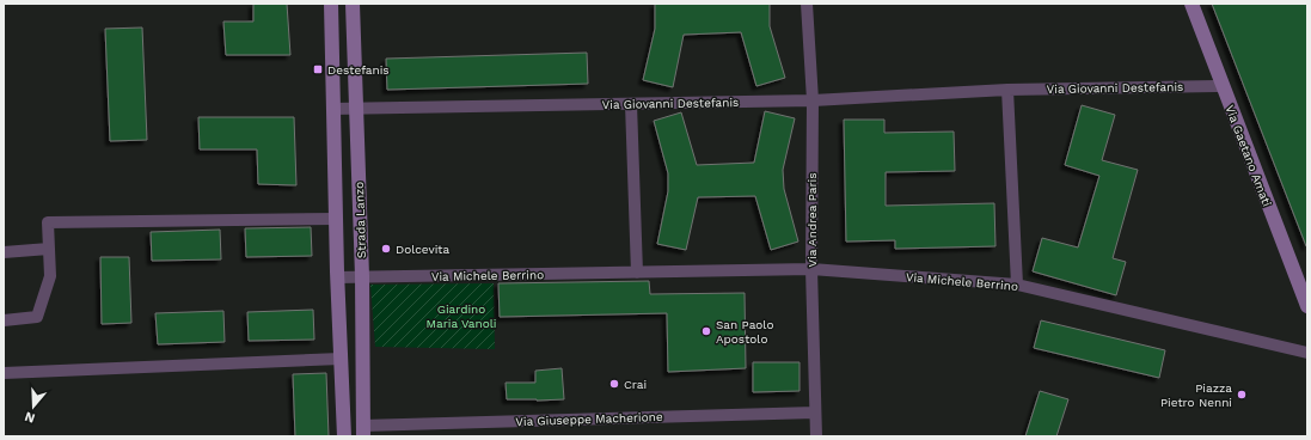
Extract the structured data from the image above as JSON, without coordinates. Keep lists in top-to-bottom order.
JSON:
{
  "streets": {
    "street": [
      "Via Giovanni Destefanis",
      "Via Gaetano Amati",
      "Strada Lanzo",
      "Via Andrea Paris",
      "Via Michele Berrino",
      "Via Giuseppe Macherione"
    ]
  },
  "crossings": [
    ["Via Giovanni Destefanis", "Via Gaetano Amati"],
    ["Via Giovanni Destefanis", "Strada Lanzo"],
    ["Via Giovanni Destefanis", "Via Andrea Paris"],
    ["Strada Lanzo", "Via Michele Berrino"],
    ["Strada Lanzo", "Via Giuseppe Macherione"],
    ["Via Andrea Paris", "Via Michele Berrino"],
    ["Via Andrea Paris", "Via Giuseppe Macherione"]
  ],
  "parks": ["Giardino Maria Vanoli"],
  "places": {
    "transit": ["Destefanis"],
    "other": [
      "Dolcevita",
      "San Paolo Apostolo",
      "Crai",
      "Piazza Pietro Nenni"
    ]
  },
  "north": "bottom"
}
